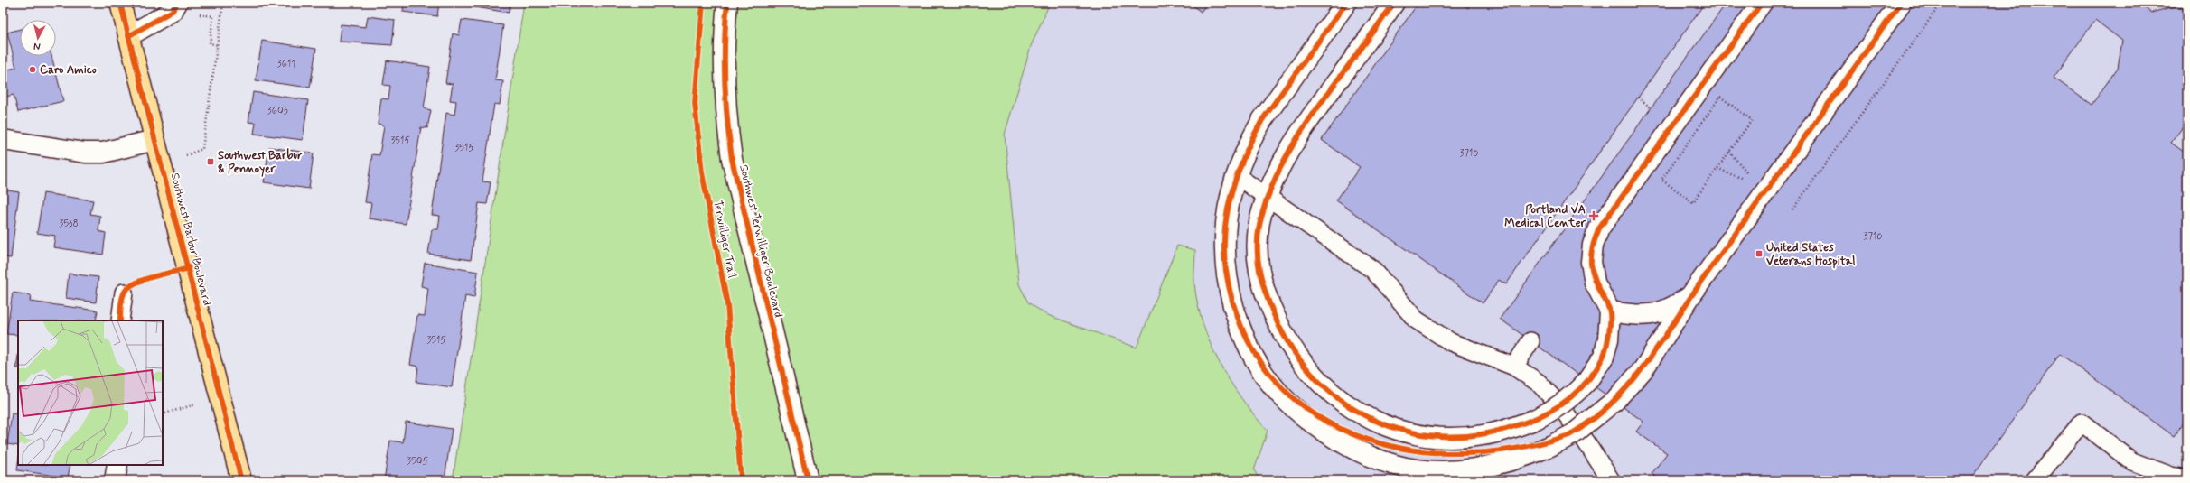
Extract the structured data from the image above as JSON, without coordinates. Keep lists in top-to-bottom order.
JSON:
{
  "streets": {
    "main road": ["Southwest Barbur Boulevard"],
    "street": ["Southwest Terwilliger Boulevard"],
    "cycle path": ["Terwilliger Trail"]
  },
  "places": {
    "other": ["Caro Amico"],
    "transit": ["Southwest Barbur & Pennoyer", "United States Veterans Hospital"],
    "health": ["Portland VA Medical Center"]
  },
  "house_numbers": [
    "3611",
    "3605",
    "3515",
    "3515",
    "3710",
    "3538",
    "3710",
    "3515",
    "3505"
  ],
  "north": "bottom"
}
